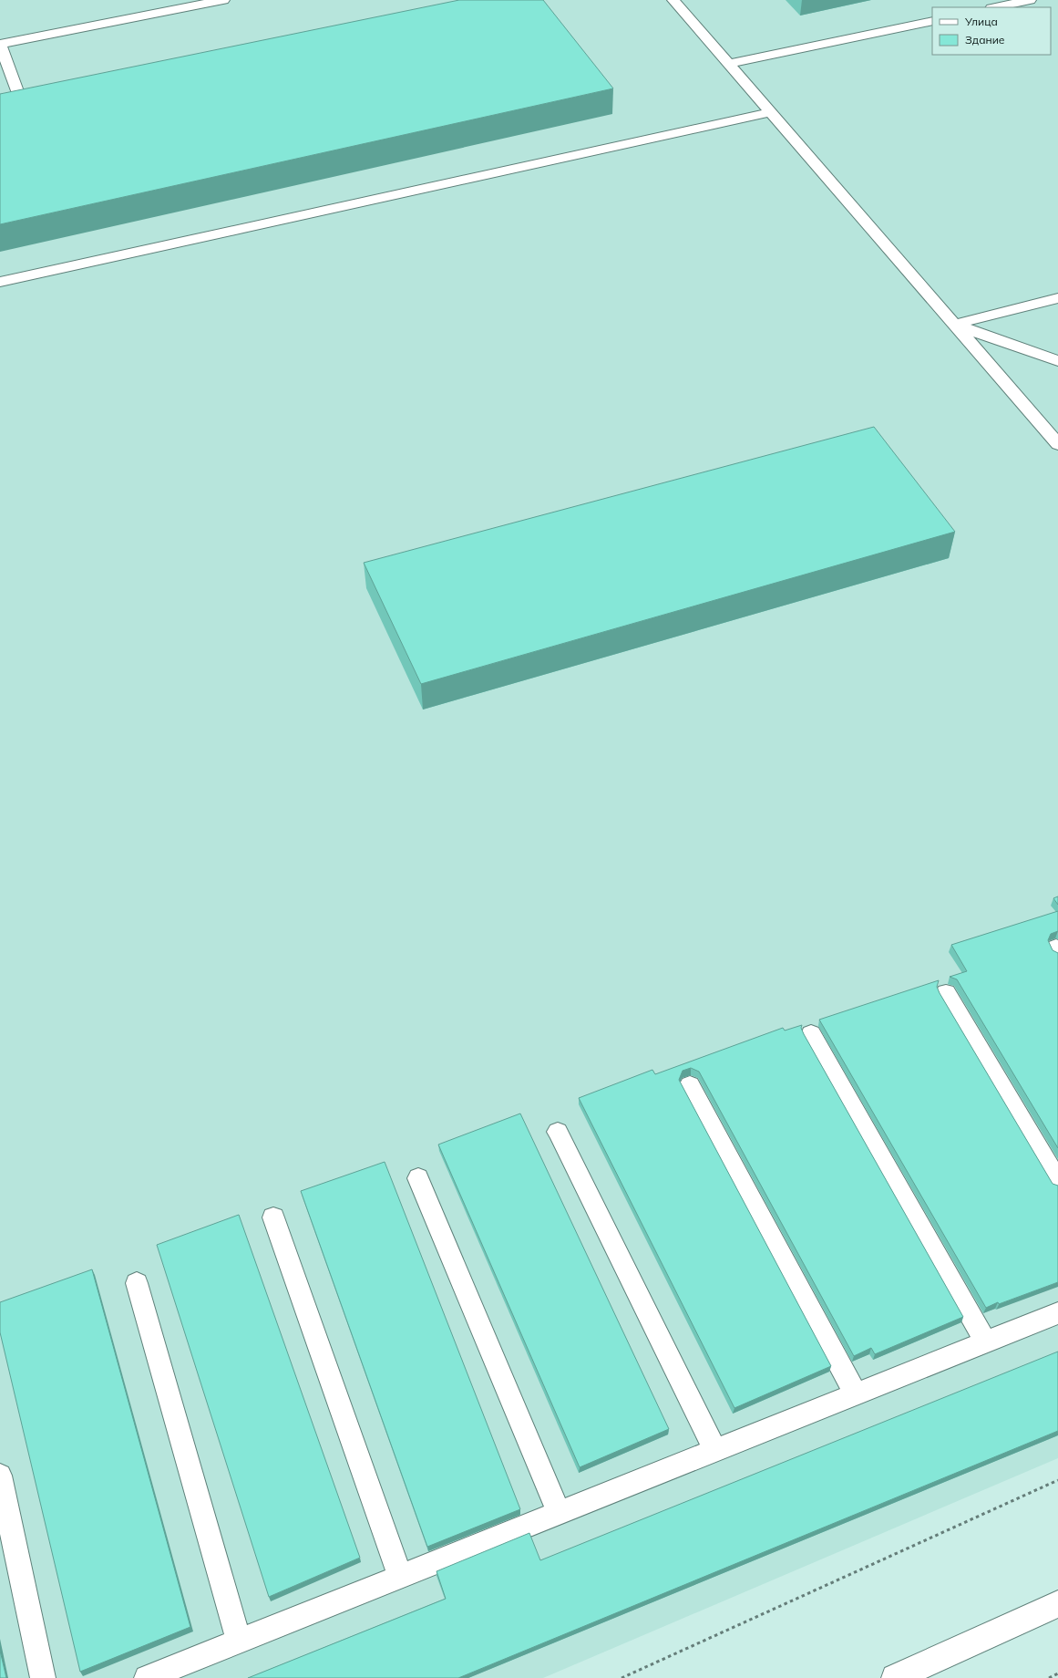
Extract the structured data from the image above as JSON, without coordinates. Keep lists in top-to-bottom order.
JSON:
{
  "legend": ["Улица", "Здание"]
}
